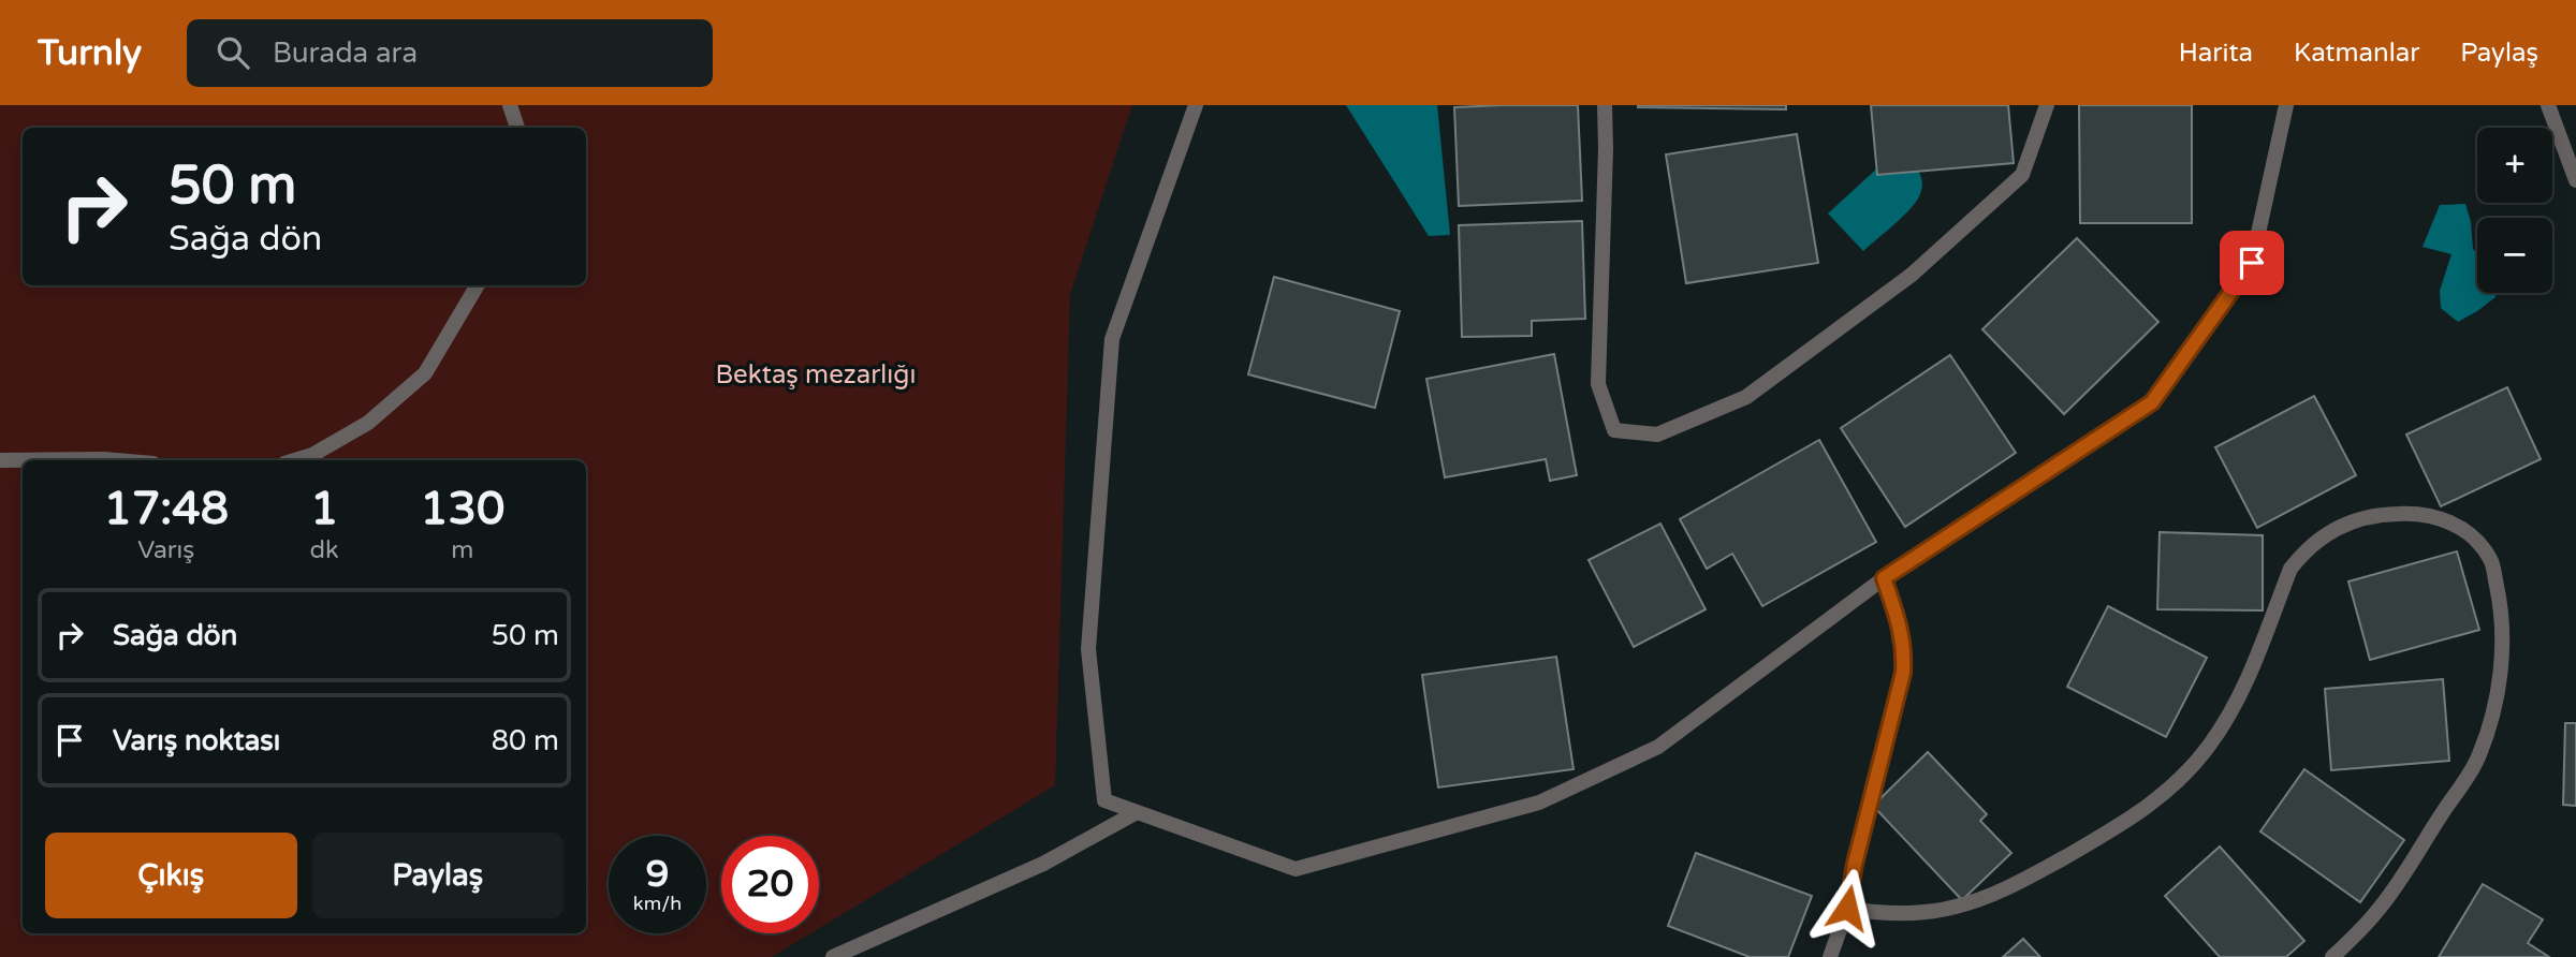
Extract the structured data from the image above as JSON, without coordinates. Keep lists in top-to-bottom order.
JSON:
{
  "parks": ["Bektaş mezarlığı"],
  "page": {
    "header": "Turnly",
    "search": "Burada ara",
    "nav": ["Harita", "Katmanlar", "Paylaş"],
    "map_buttons": ["+", "−"],
    "turn": ["50 m", "Sağa dön"],
    "eta": [
      "17:48",
      "Varış",
      "1",
      "dk",
      "130",
      "m"
    ],
    "list": [
      {
        "name": "Sağa dön",
        "value": "50 m"
      },
      {
        "name": "Varış noktası",
        "value": "80 m"
      }
    ],
    "buttons": ["Çıkış", "Paylaş"],
    "speed": "9 km/h",
    "limit": "20"
  }
}
